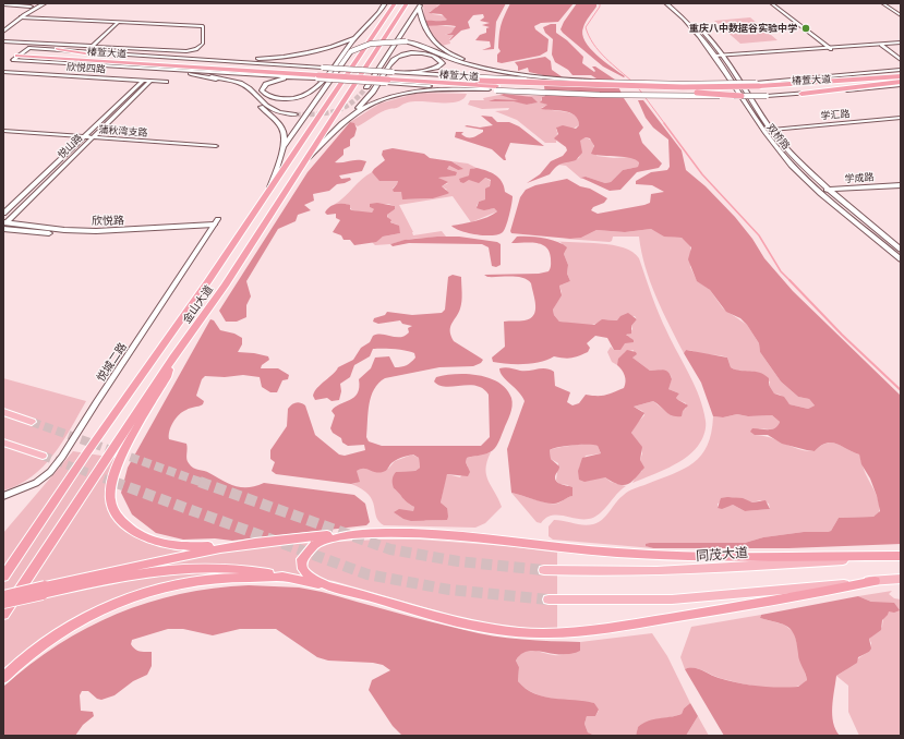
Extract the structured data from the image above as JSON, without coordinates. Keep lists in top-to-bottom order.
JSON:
{
  "streets": {
    "highway": ["椿萱大道", "金山大道"],
    "main road": [
      "双桥路",
      "学成路",
      "欣悦路",
      "同茂大道"
    ],
    "street": [
      "欣悦四路",
      "学汇路",
      "蒲秋湾支路",
      "悦山路",
      "悦城二路"
    ]
  },
  "crossings": [
    ["欣悦四路", "悦山路"],
    ["学汇路", "双桥路"],
    ["蒲秋湾支路", "悦山路"],
    ["双桥路", "学成路"],
    ["悦山路", "欣悦路"],
    ["欣悦路", "悦城二路"]
  ],
  "places": ["重庆八中数据谷实验中学"]
}
